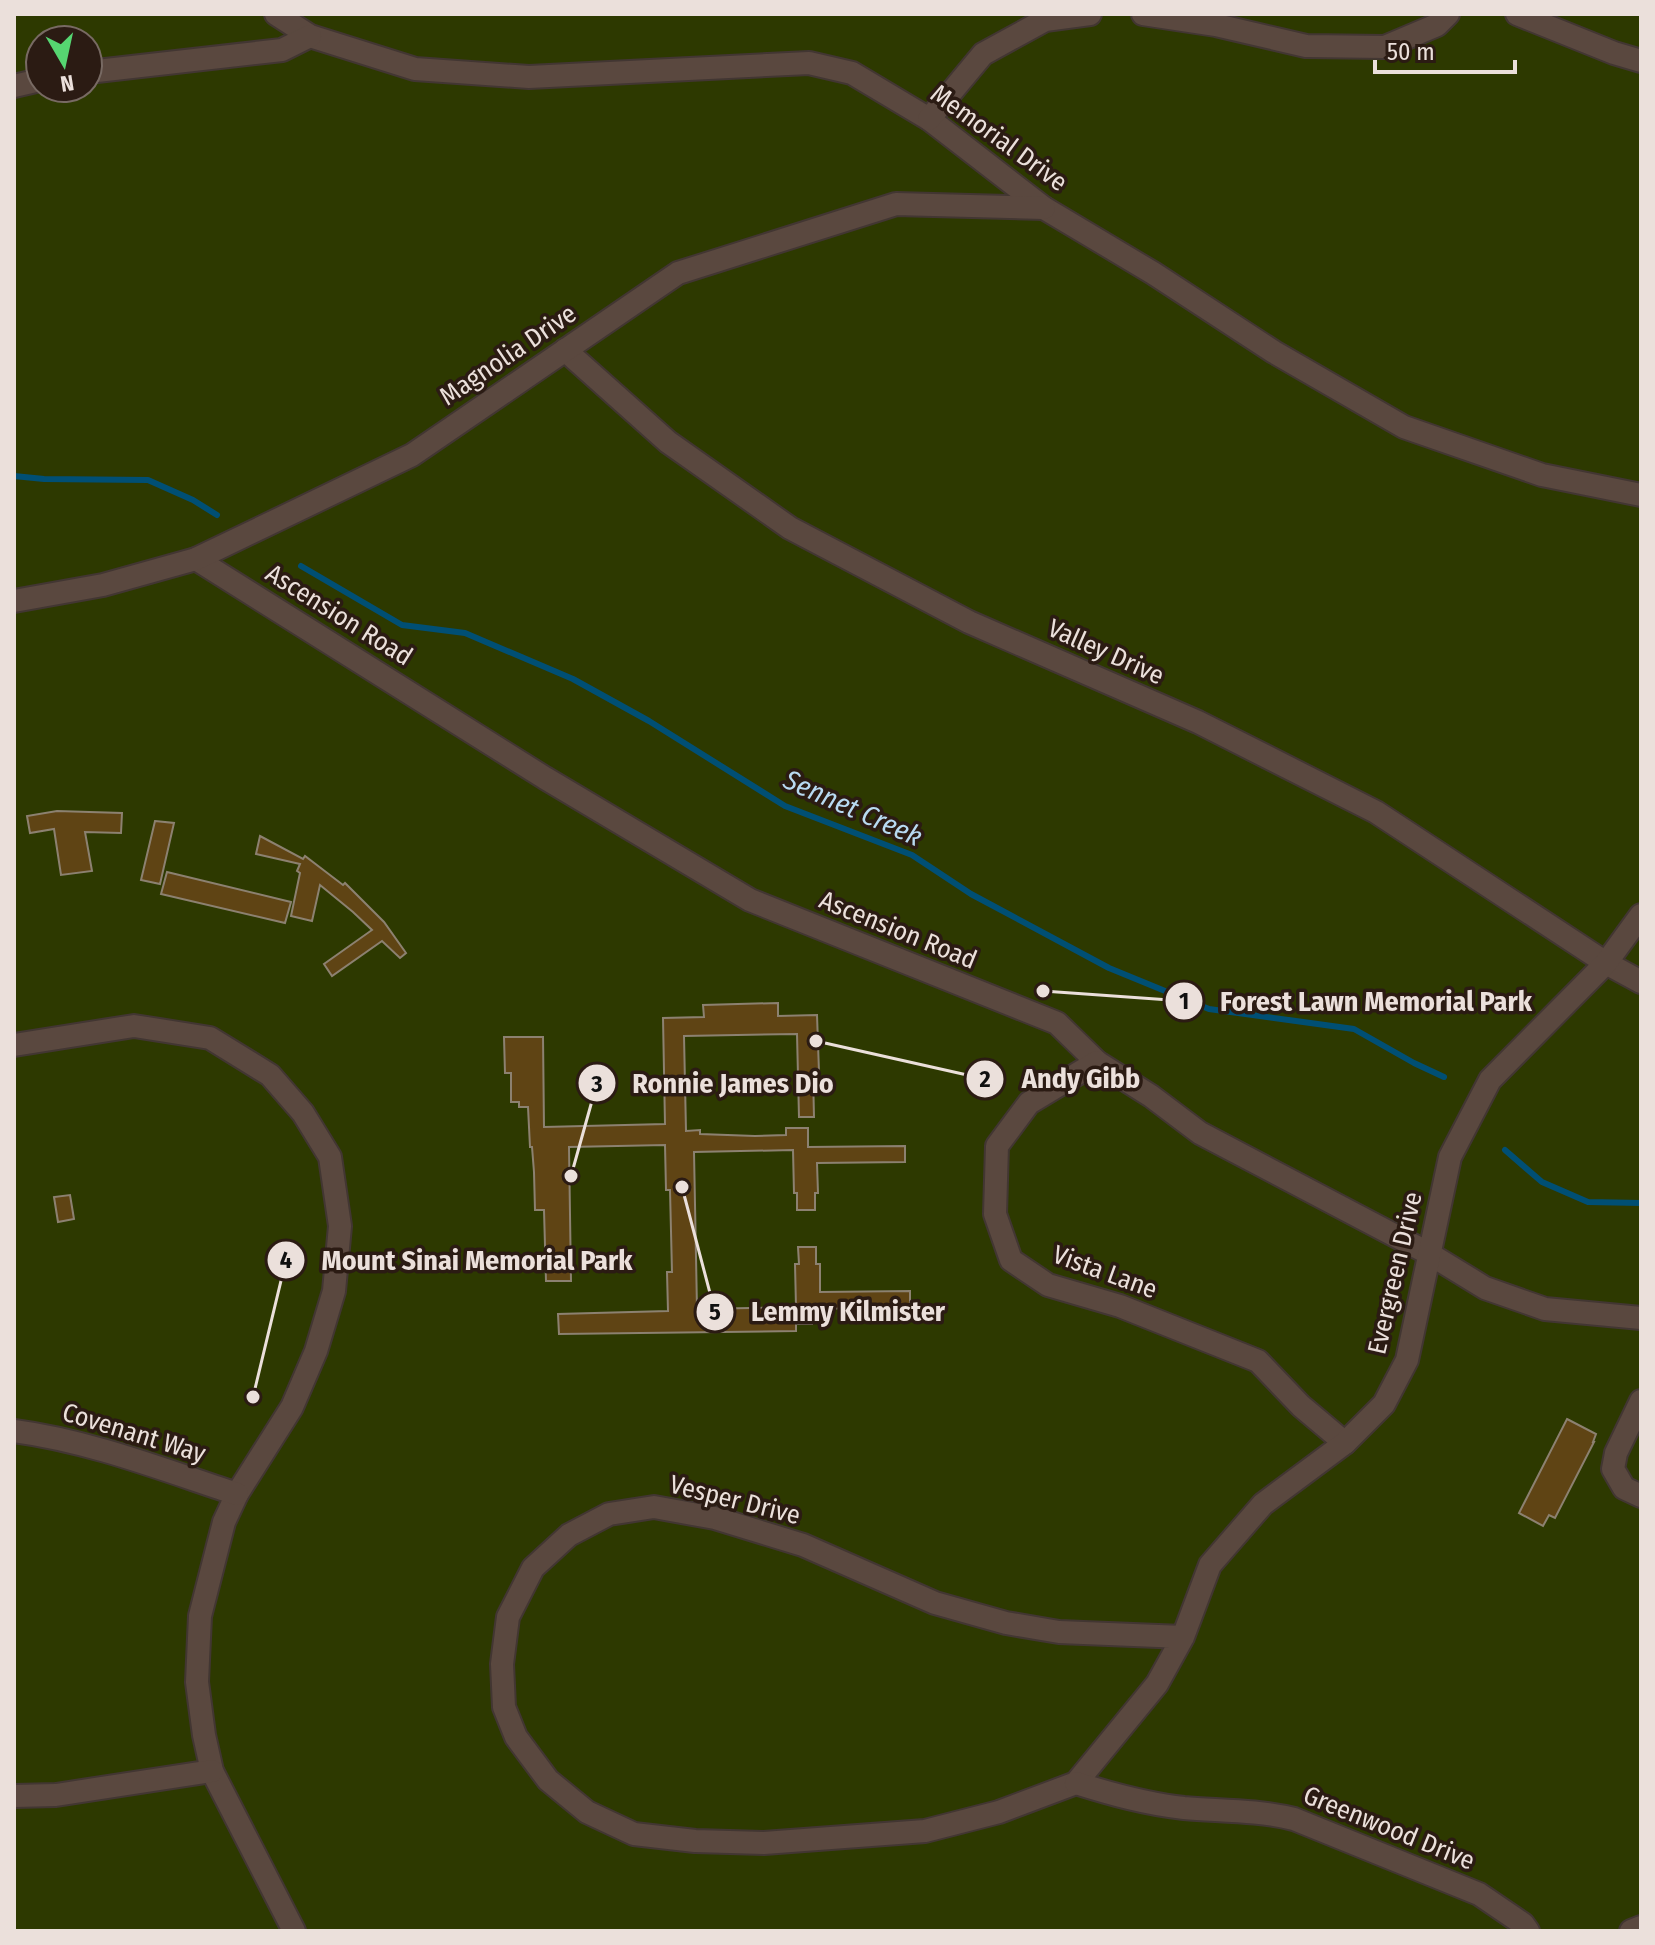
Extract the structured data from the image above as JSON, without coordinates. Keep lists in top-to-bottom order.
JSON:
{
  "streets": {
    "lane": [
      "Memorial Drive",
      "Magnolia Drive",
      "Ascension Road",
      "Valley Drive",
      "Vista Lane",
      "Evergreen Drive",
      "Covenant Way",
      "Vesper Drive",
      "Greenwood Drive"
    ]
  },
  "crossings": [
    ["Memorial Drive", "Magnolia Drive"],
    ["Magnolia Drive", "Ascension Road"],
    ["Magnolia Drive", "Valley Drive"],
    ["Ascension Road", "Vista Lane"],
    ["Ascension Road", "Evergreen Drive"],
    ["Valley Drive", "Evergreen Drive"],
    ["Vista Lane", "Evergreen Drive"],
    ["Evergreen Drive", "Vesper Drive"],
    ["Evergreen Drive", "Greenwood Drive"],
    ["Vesper Drive", "Greenwood Drive"]
  ],
  "water": ["Sennet Creek"],
  "places": [
    "Forest Lawn Memorial Park",
    "Andy Gibb",
    "Ronnie James Dio",
    "Lemmy Kilmister",
    "Mount Sinai Memorial Park"
  ],
  "scale_bar": "50 m",
  "north": "bottom"
}
